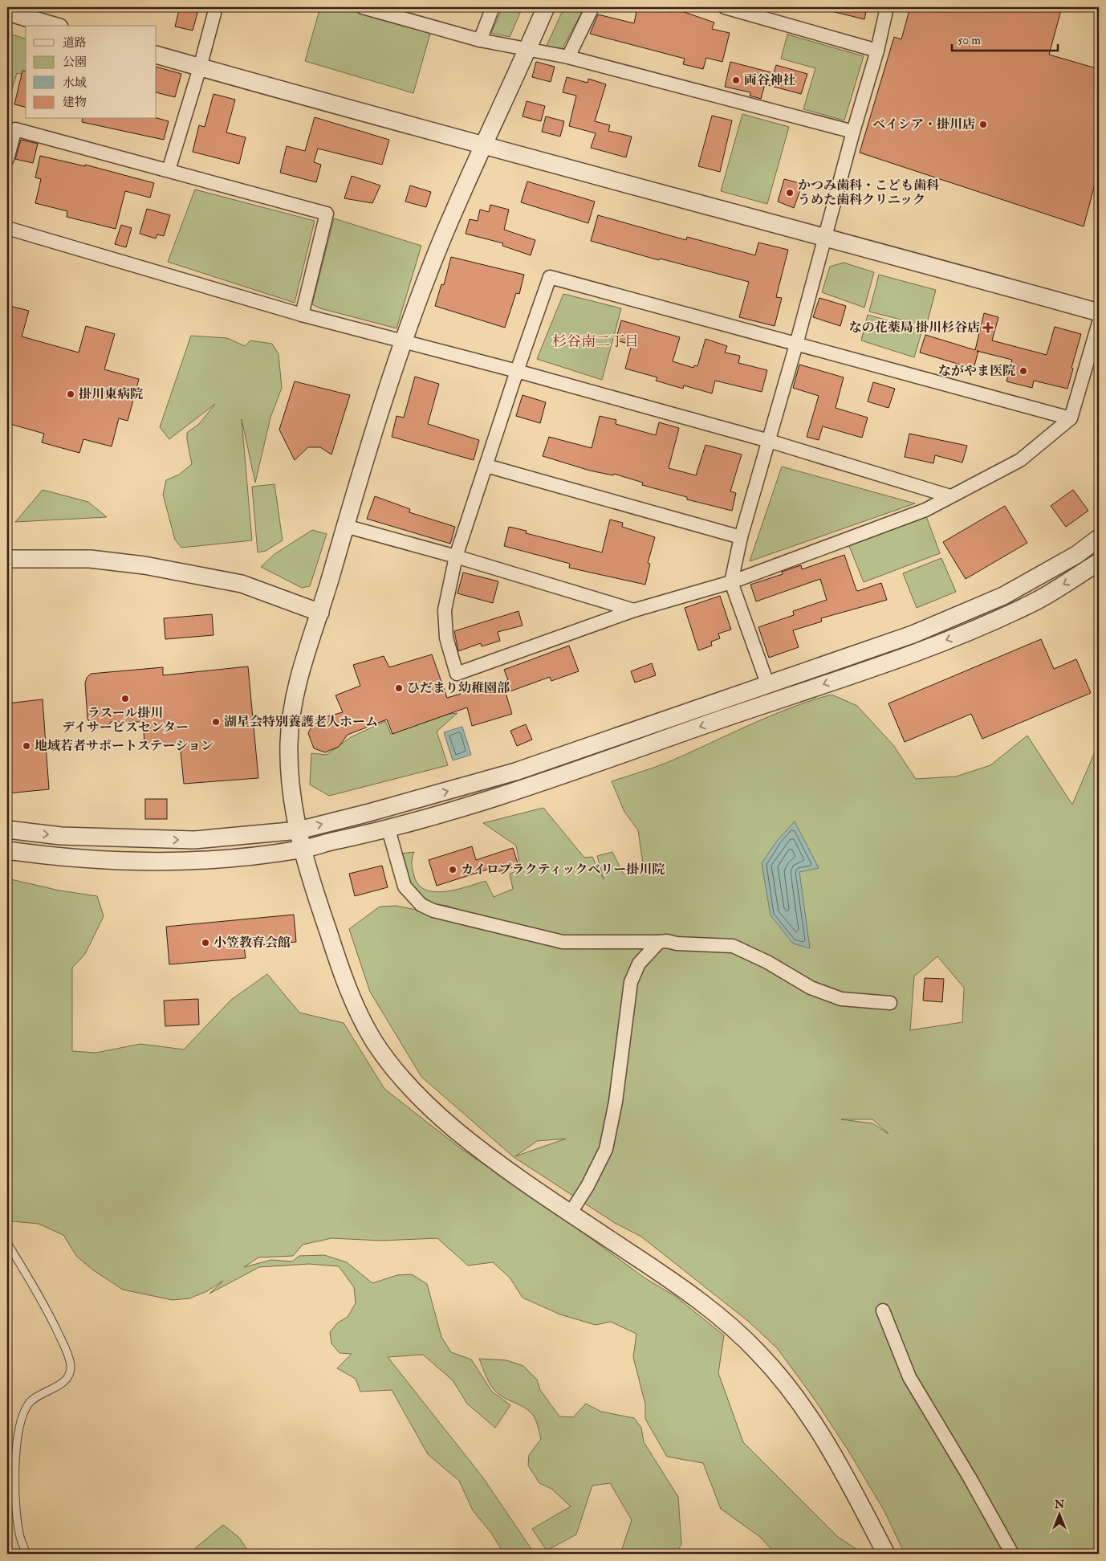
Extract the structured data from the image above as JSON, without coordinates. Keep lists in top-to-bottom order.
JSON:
{
  "districts": ["杉谷南二丁目"],
  "places": {
    "other": [
      "両谷神社",
      "ベイシア・掛川店",
      "かつみ歯科・こども歯科 うめた歯科クリニック",
      "ながやま医院",
      "掛川東病院",
      "ひだまり幼稚園部",
      "ラスール掛川 デイサービスセンター",
      "湖星会特別養護老人ホーム",
      "地域若者サポートステーション",
      "カイロプラクティックベリー掛川院",
      "小笠教育会館"
    ],
    "health": ["なの花薬局 掛川杉谷店"]
  },
  "legend": [
    "道路",
    "公園",
    "水域",
    "建物"
  ],
  "scale_bar": "50 m",
  "north": "top"
}
